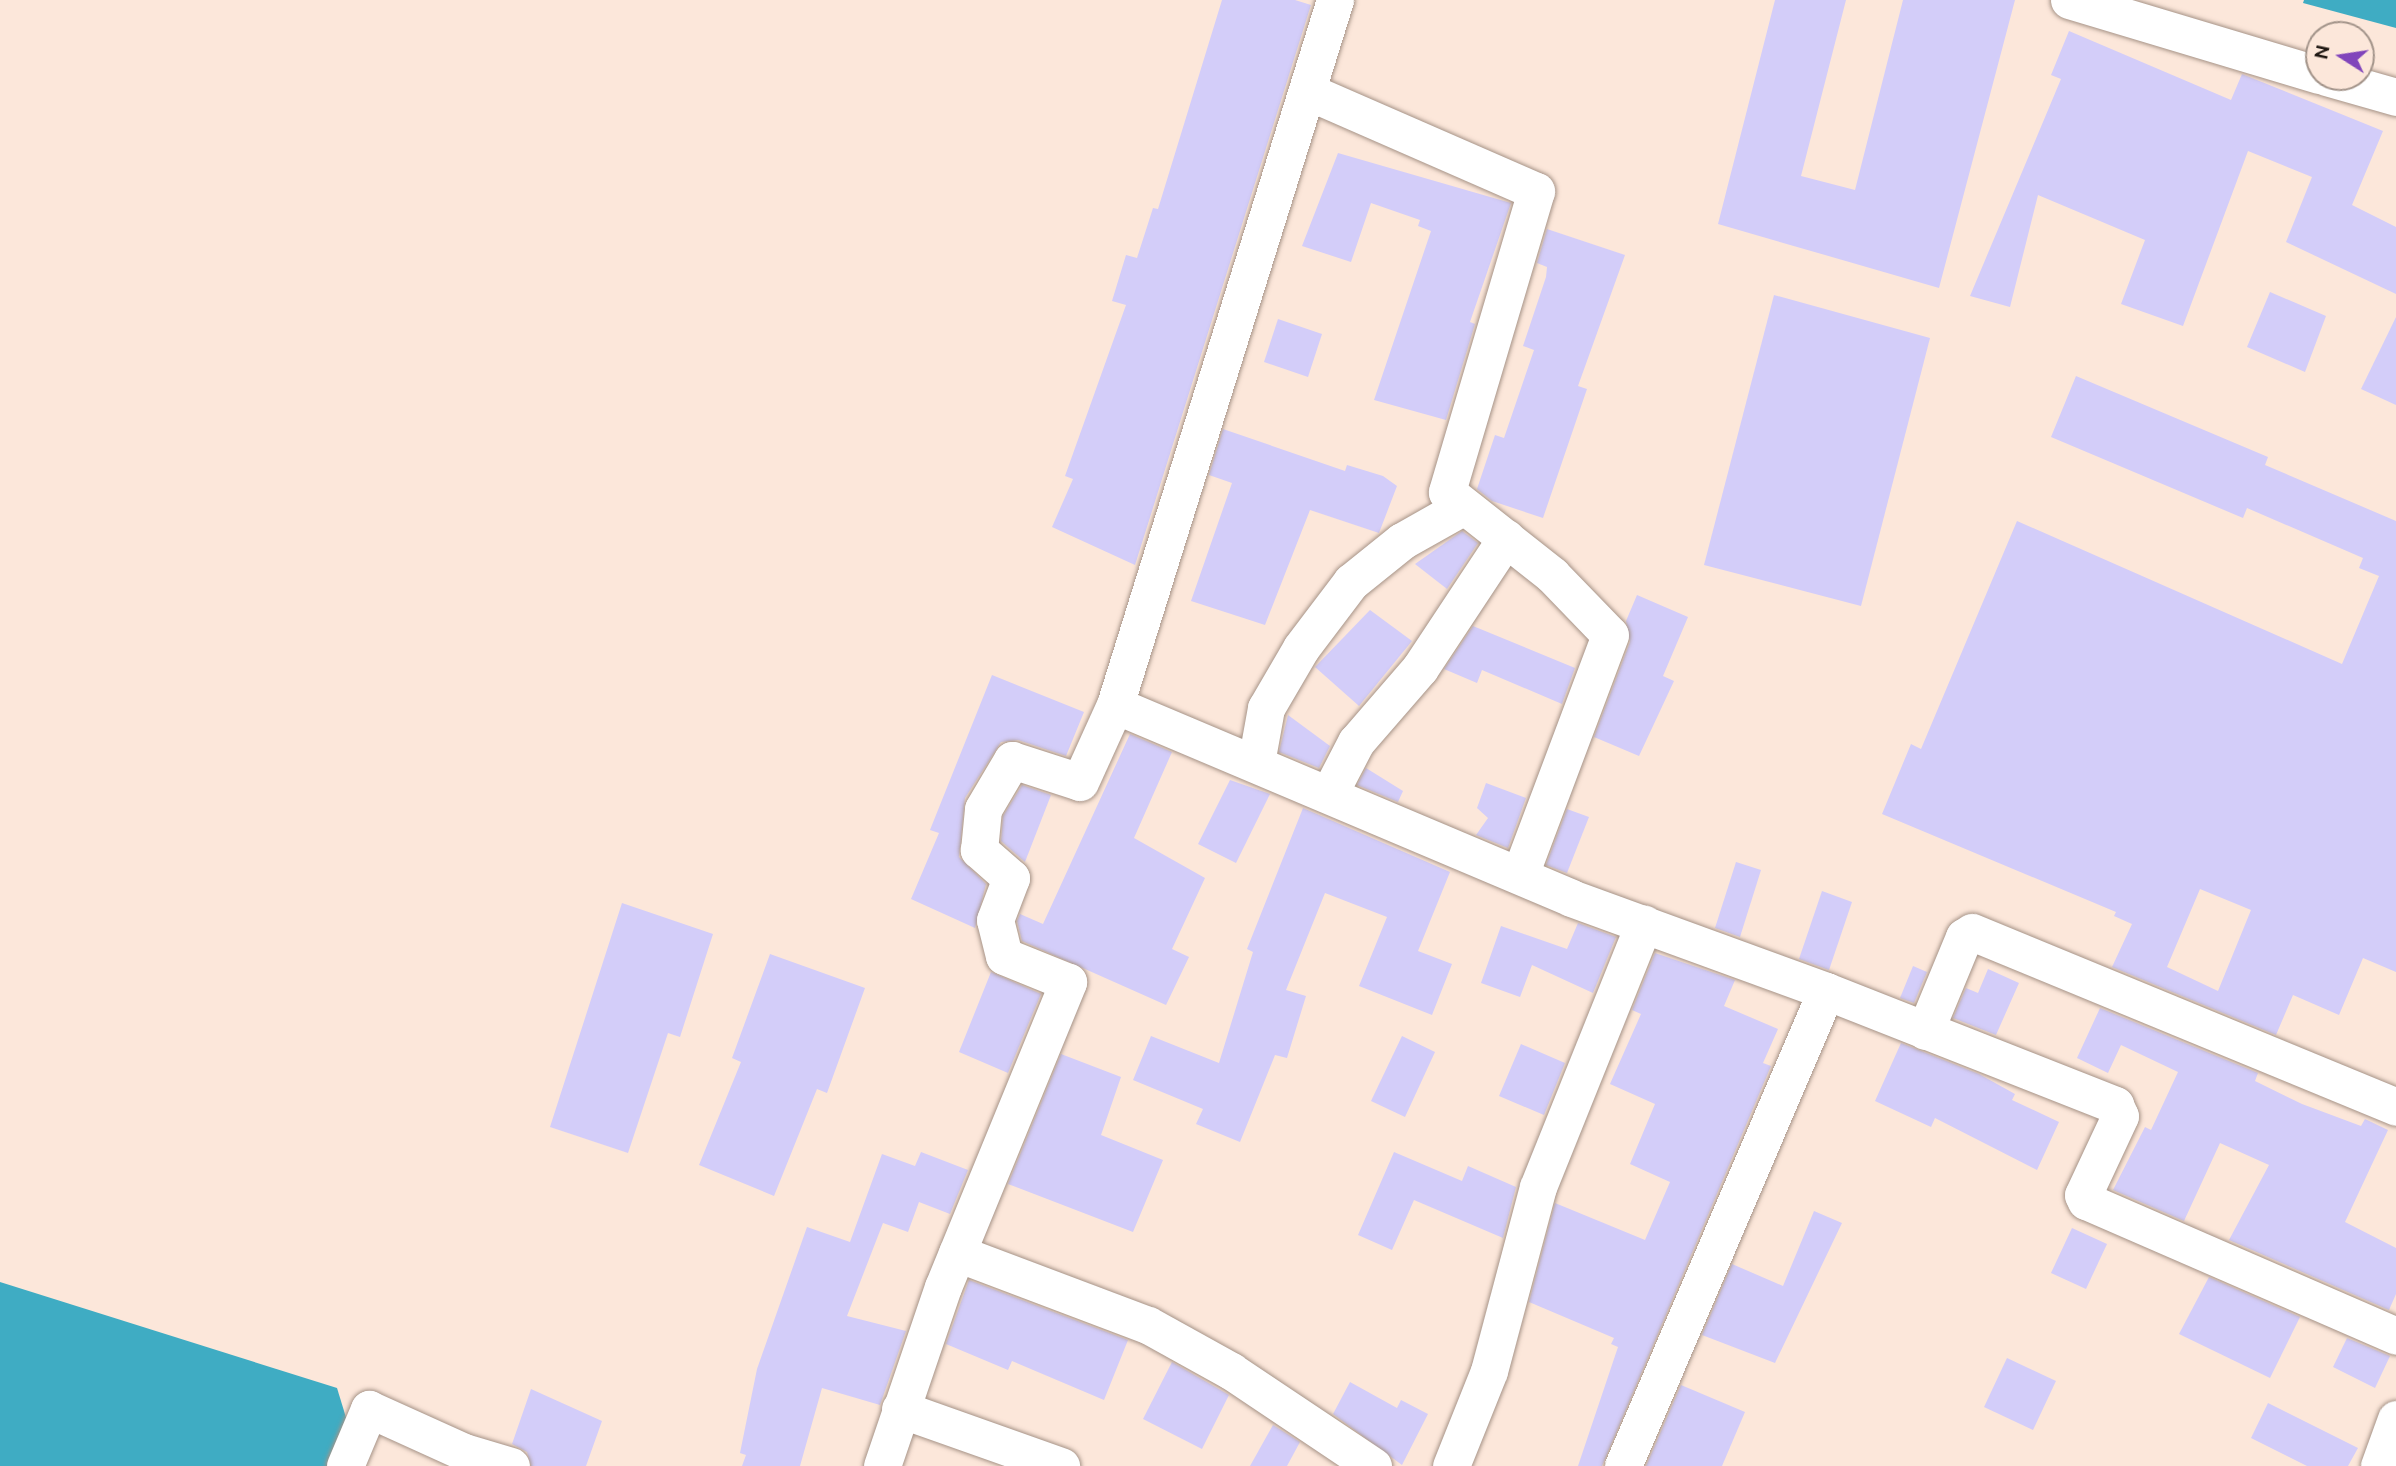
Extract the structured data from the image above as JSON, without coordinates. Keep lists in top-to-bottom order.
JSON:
{
  "north": "left"
}
